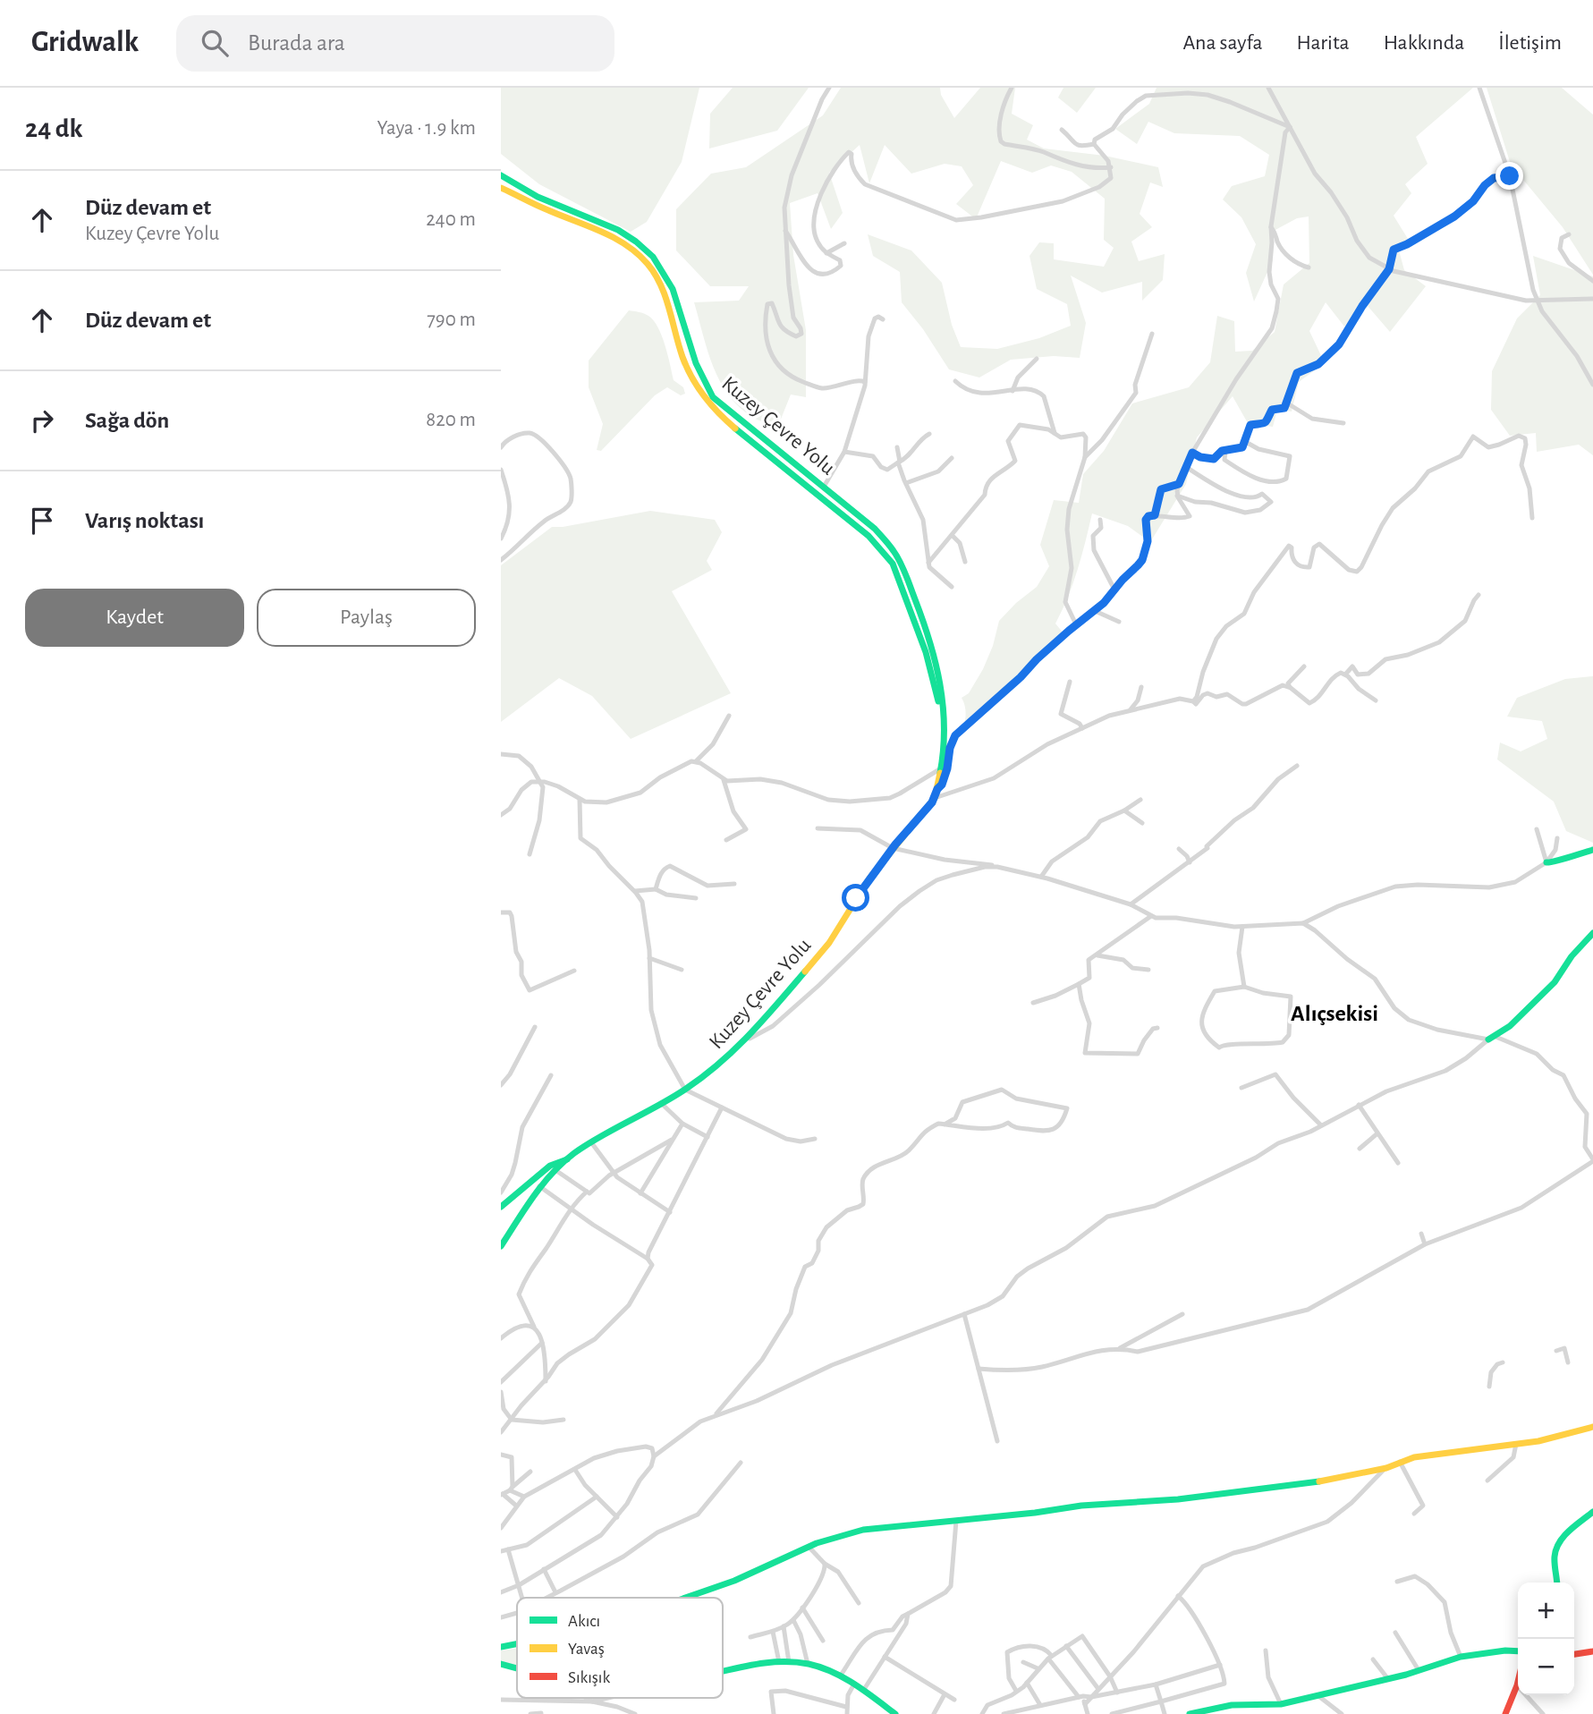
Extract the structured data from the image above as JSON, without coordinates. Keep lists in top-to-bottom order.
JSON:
{
  "streets": {
    "main road": ["Kuzey Çevre Yolu"]
  },
  "districts": ["Alıçsekisi"],
  "legend": ["Akıcı", "Yavaş", "Sıkışık"],
  "page": {
    "header": "Gridwalk",
    "search": "Burada ara",
    "nav": [
      "Ana sayfa",
      "Harita",
      "Hakkında",
      "İletişim"
    ],
    "heading": ["24 dk", "Yaya · 1.9 km"],
    "list": [
      ["Düz devam et", "Kuzey Çevre Yolu", "240 m"],
      ["Düz devam et", "790 m"],
      ["Sağa dön", "820 m"],
      "Varış noktası"
    ],
    "buttons": ["Kaydet", "Paylaş"],
    "map_buttons": ["+", "−"]
  }
}
